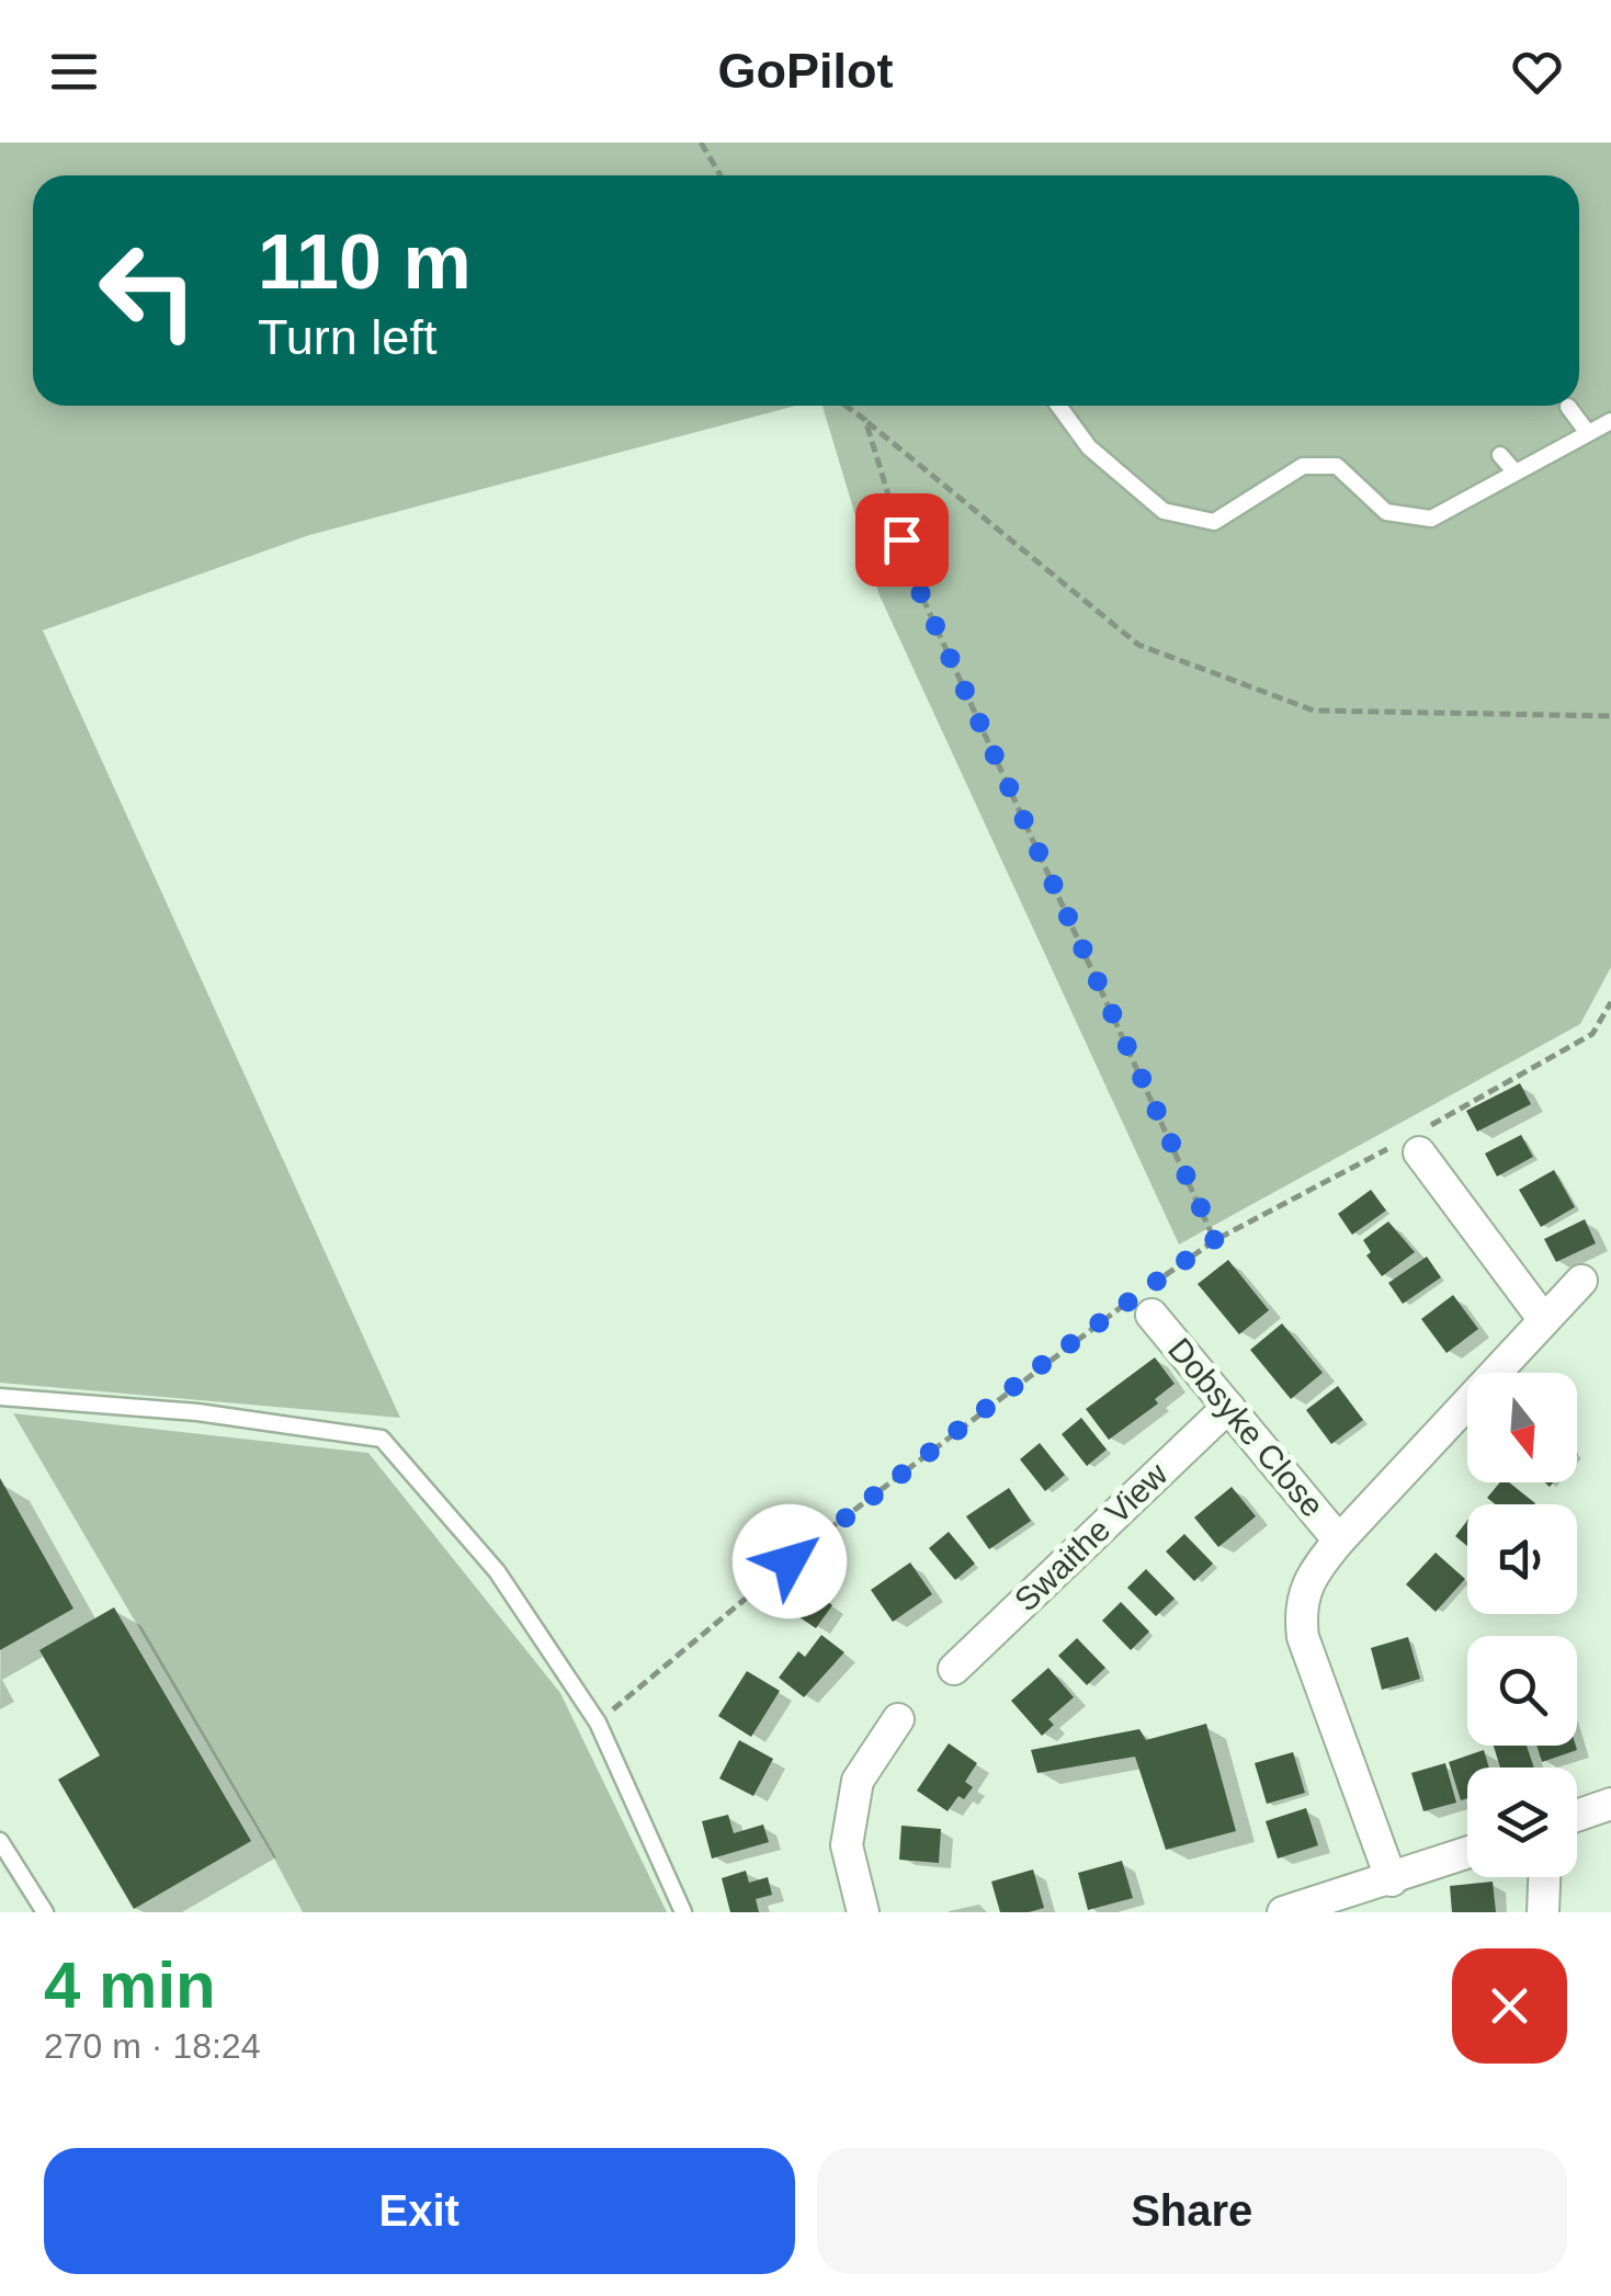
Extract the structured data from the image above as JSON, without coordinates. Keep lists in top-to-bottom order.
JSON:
{
  "streets": {
    "street": ["Dobsyke Close", "Swaithe View"]
  },
  "crossings": [
    ["Dobsyke Close", "Swaithe View"]
  ],
  "north": "bottom",
  "page": {
    "header": "GoPilot",
    "turn": ["110 m", "Turn left"],
    "heading": ["4 min", "270 m · 18:24"],
    "buttons": ["Exit", "Share"]
  }
}
